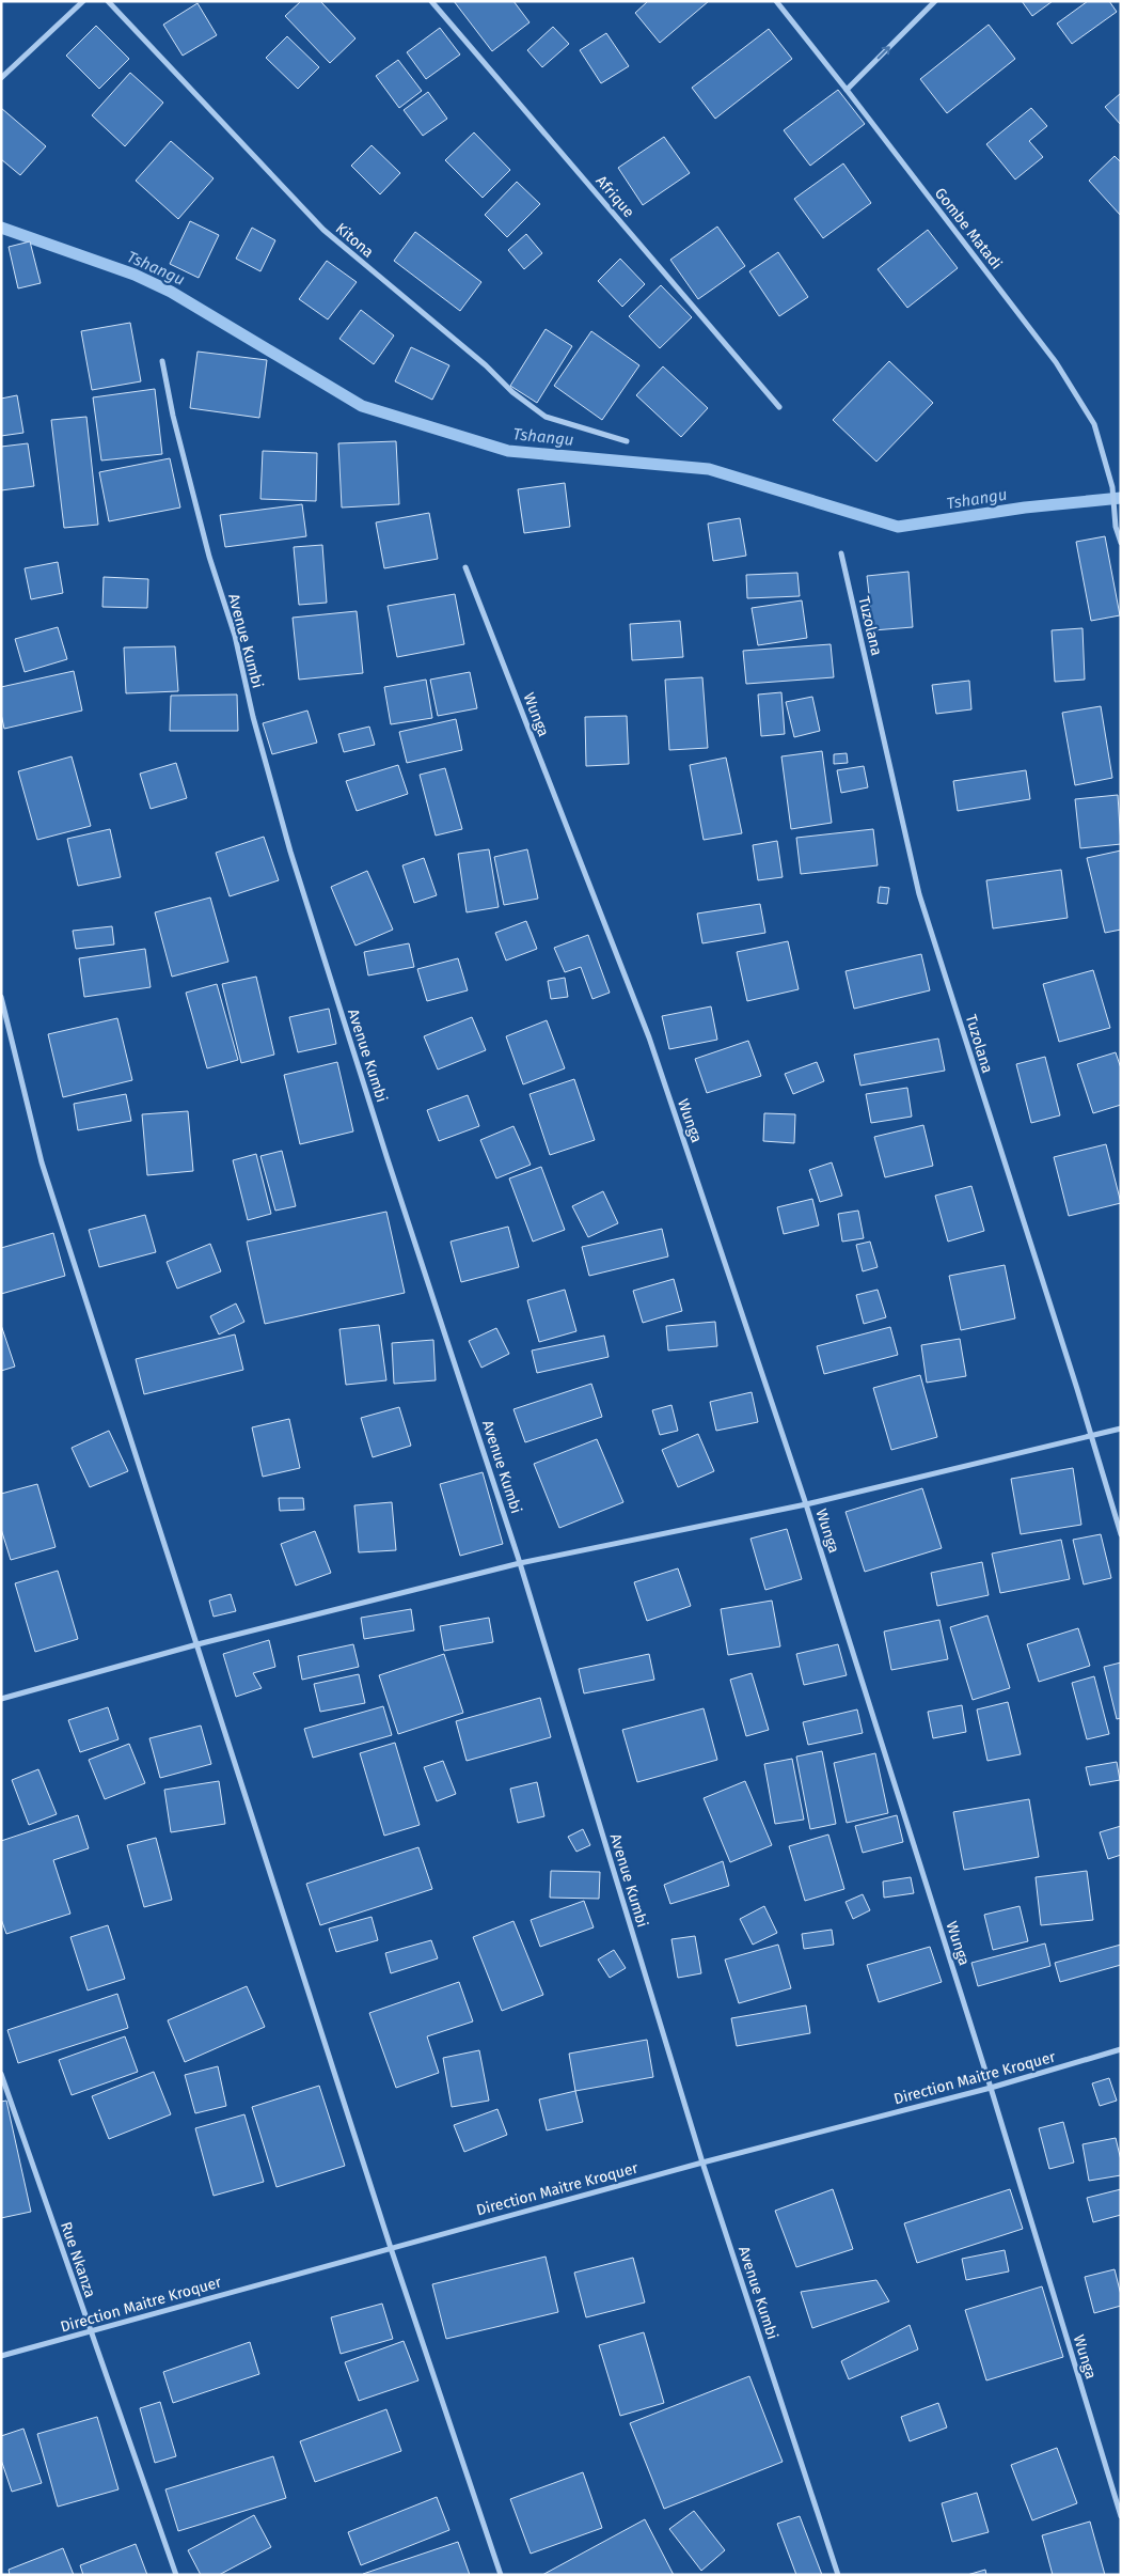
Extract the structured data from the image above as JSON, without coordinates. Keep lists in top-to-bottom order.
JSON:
{
  "streets": {
    "street": [
      "Afrique",
      "Gombe Matadi",
      "Kitona",
      "Tuzolana",
      "Avenue Kumbi",
      "Wunga",
      "Direction Maitre Kroquer",
      "Rue Nkanza"
    ]
  },
  "crossings": [
    ["Avenue Kumbi", "Direction Maitre Kroquer"],
    ["Wunga", "Direction Maitre Kroquer"],
    ["Direction Maitre Kroquer", "Rue Nkanza"]
  ],
  "water": ["Tshangu"]
}
